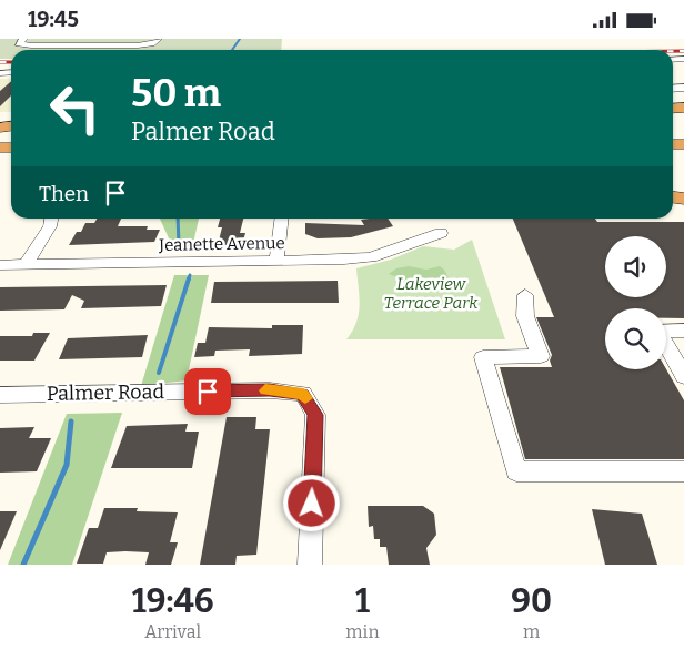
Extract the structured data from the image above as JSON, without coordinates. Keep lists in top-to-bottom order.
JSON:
{
  "streets": {
    "street": ["Jeanette Avenue", "Palmer Road"]
  },
  "parks": ["Lakeview Terrace Park"],
  "page": {
    "status": "19:45",
    "turn": ["50 m", "Palmer Road"],
    "then": "Then",
    "eta": [
      "19:46",
      "Arrival",
      "1",
      "min",
      "90",
      "m"
    ]
  }
}
